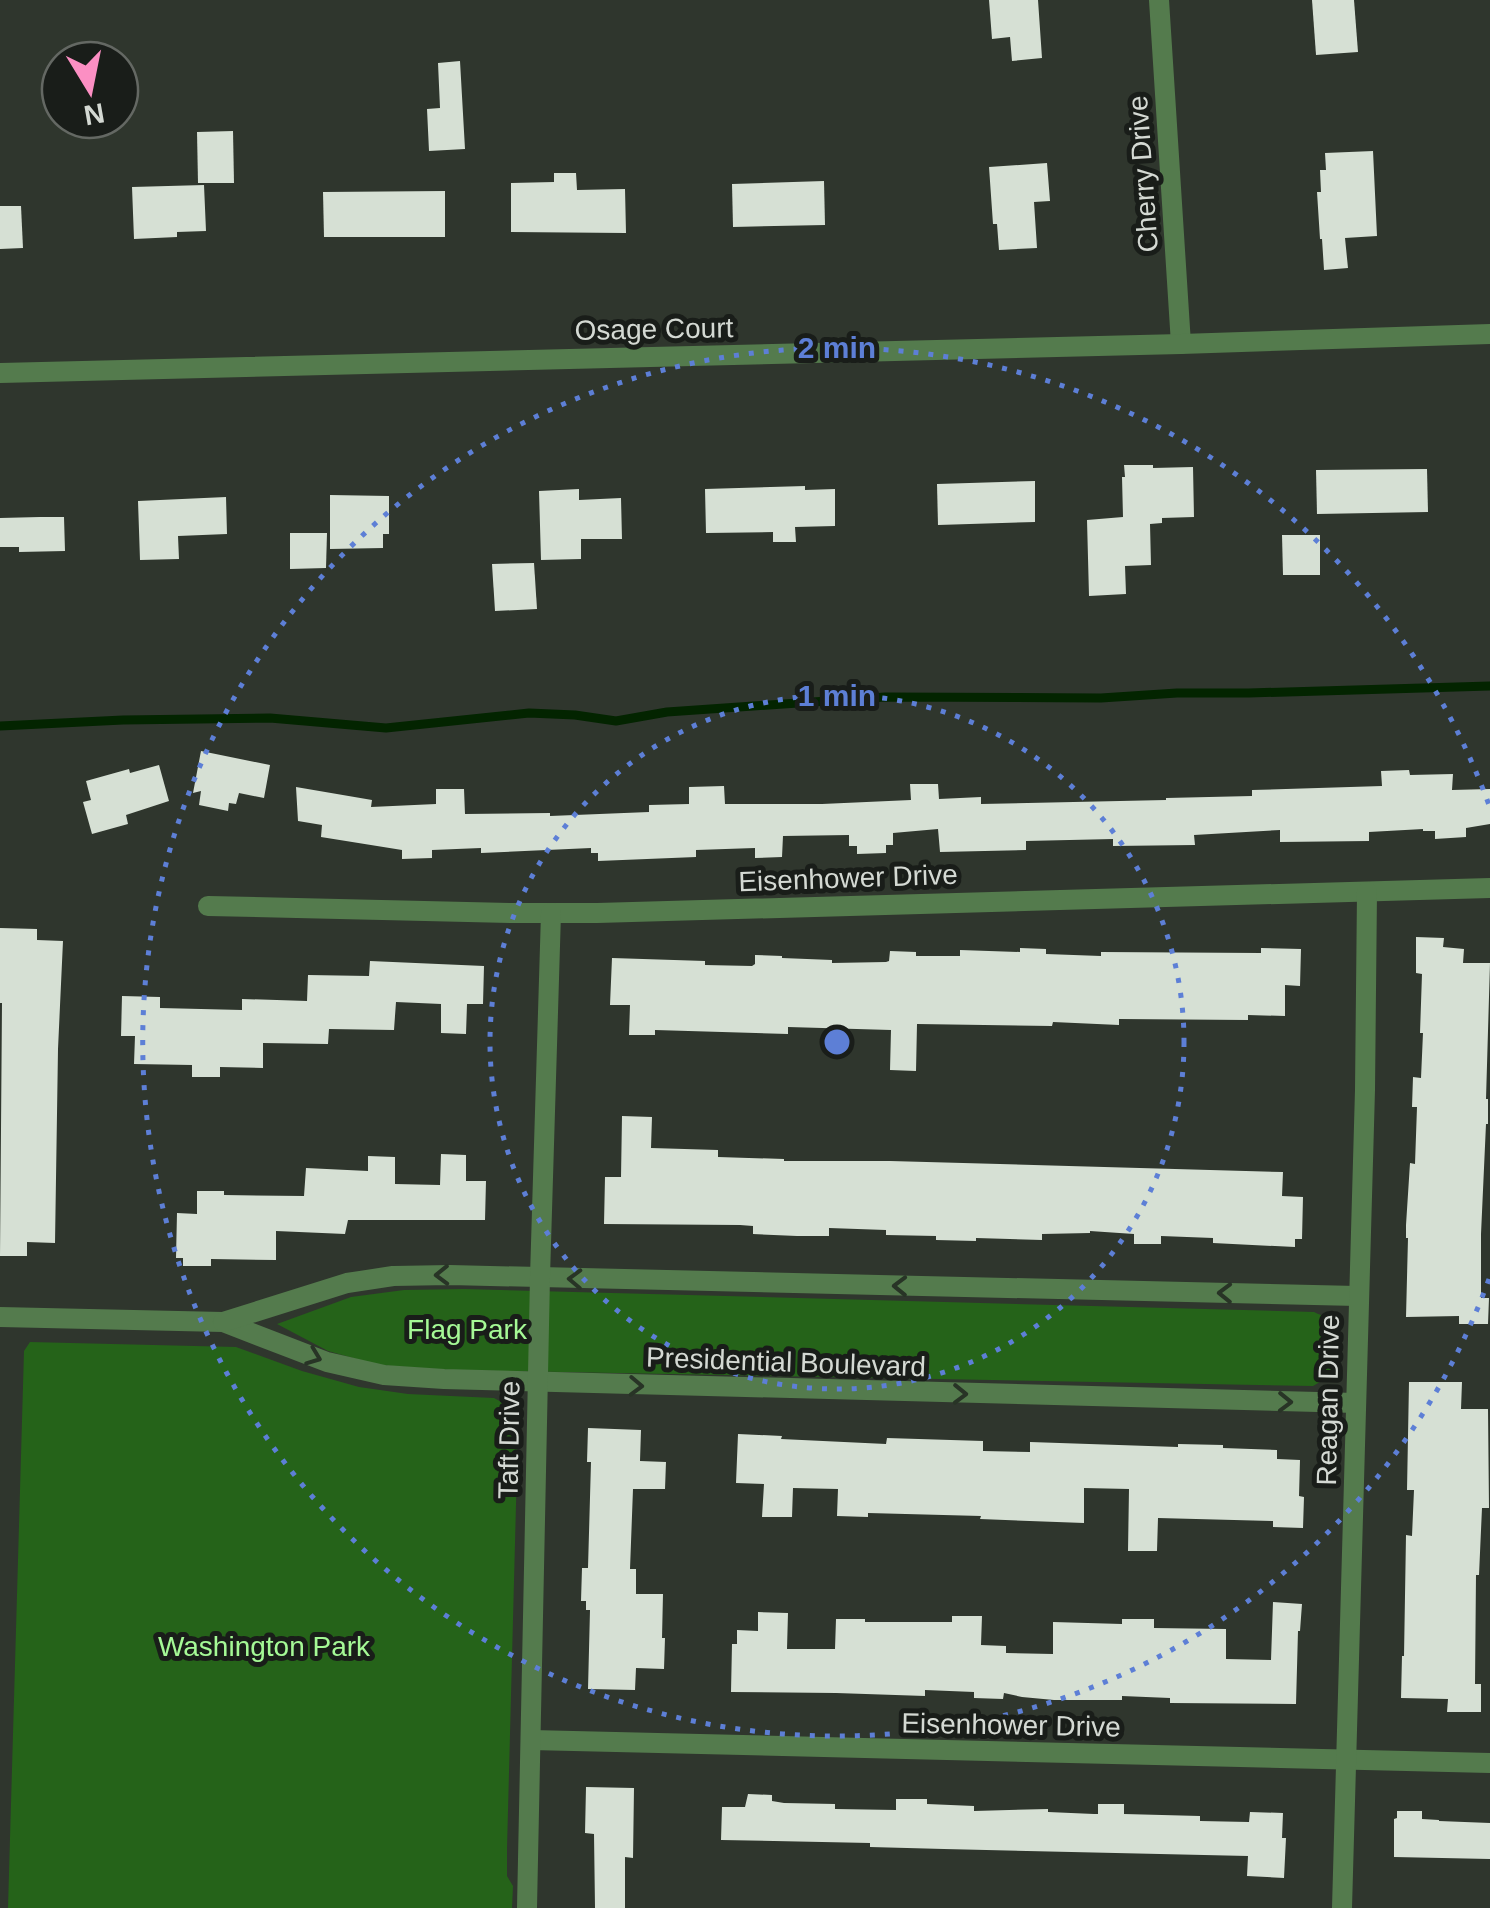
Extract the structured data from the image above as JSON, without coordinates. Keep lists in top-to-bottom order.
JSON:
{
  "streets": {
    "street": [
      "Cherry Drive",
      "Osage Court",
      "Eisenhower Drive",
      "Presidential Boulevard",
      "Reagan Drive",
      "Taft Drive"
    ]
  },
  "crossings": [
    ["Cherry Drive", "Osage Court"],
    ["Eisenhower Drive", "Reagan Drive"],
    ["Eisenhower Drive", "Taft Drive"],
    ["Presidential Boulevard", "Reagan Drive"],
    ["Presidential Boulevard", "Taft Drive"]
  ],
  "parks": ["Flag Park", "Washington Park"],
  "north": "bottom",
  "rings": ["2 min", "1 min"]
}
